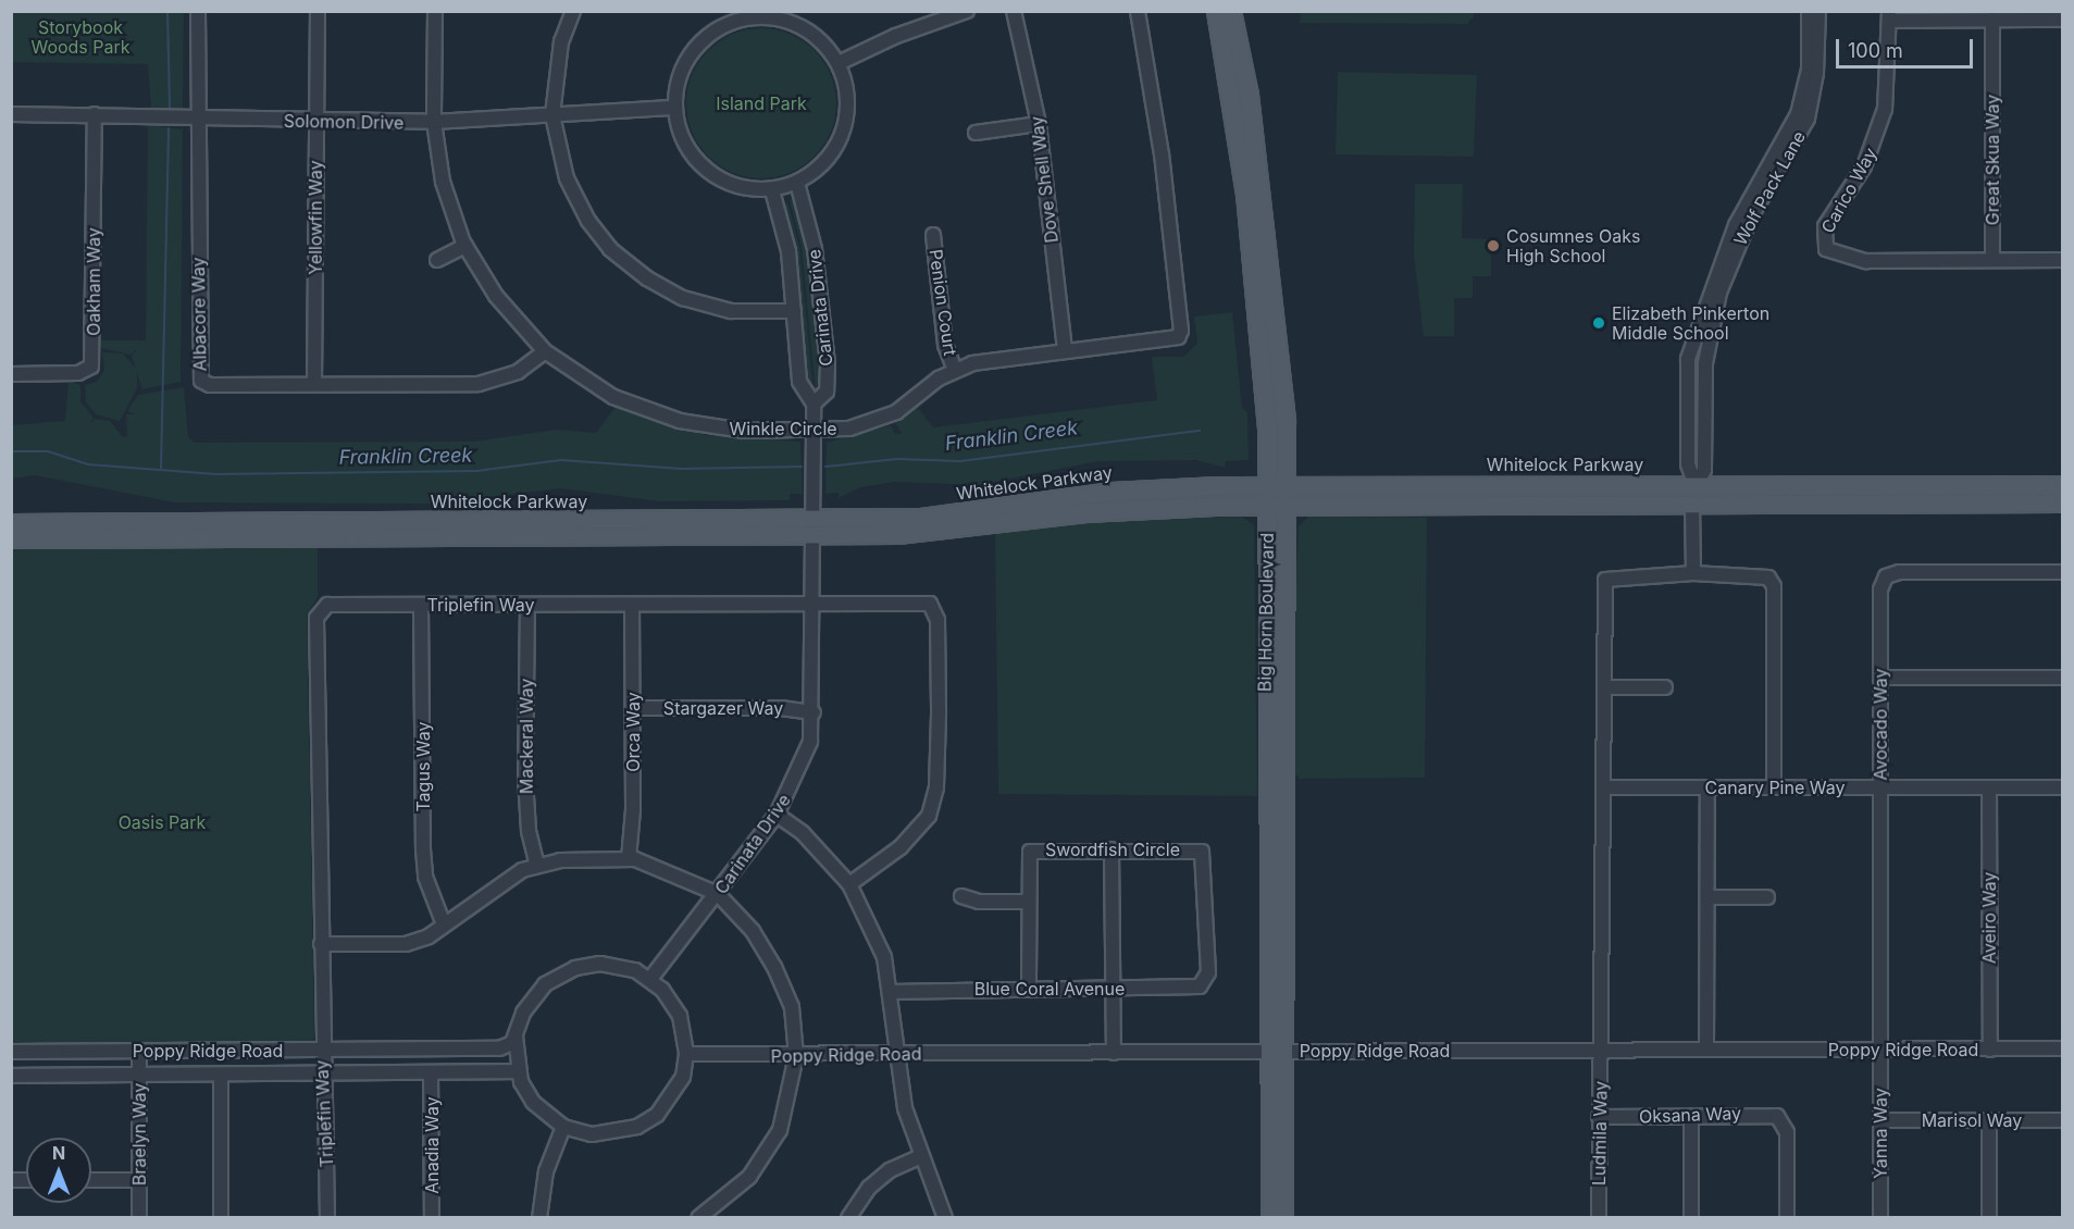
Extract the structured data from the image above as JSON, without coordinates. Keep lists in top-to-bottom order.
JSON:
{
  "streets": {
    "main road": ["Whitelock Parkway", "Big Horn Boulevard"],
    "street": [
      "Solomon Drive",
      "Great Skua Way",
      "Dove Shell Way",
      "Wolf Pack Lane",
      "Carico Way",
      "Yellowfin Way",
      "Oakham Way",
      "Penion Court",
      "Carinata Drive",
      "Albacore Way",
      "Winkle Circle",
      "Triplefin Way",
      "Stargazer Way",
      "Avocado Way",
      "Orca Way",
      "Mackeral Way",
      "Tagus Way",
      "Canary Pine Way",
      "Swordfish Circle",
      "Aveiro Way",
      "Blue Coral Avenue",
      "Poppy Ridge Road",
      "Oksana Way",
      "Marisol Way",
      "Ludmila Way",
      "Yanna Way",
      "Braelyn Way",
      "Anadia Way"
    ]
  },
  "crossings": [
    ["Solomon Drive", "Yellowfin Way"],
    ["Solomon Drive", "Oakham Way"],
    ["Solomon Drive", "Carinata Drive"],
    ["Solomon Drive", "Albacore Way"],
    ["Solomon Drive", "Winkle Circle"],
    ["Great Skua Way", "Carico Way"],
    ["Dove Shell Way", "Winkle Circle"],
    ["Wolf Pack Lane", "Whitelock Parkway"],
    ["Yellowfin Way", "Albacore Way"],
    ["Penion Court", "Winkle Circle"],
    ["Carinata Drive", "Winkle Circle"],
    ["Carinata Drive", "Whitelock Parkway"],
    ["Carinata Drive", "Triplefin Way"],
    ["Carinata Drive", "Stargazer Way"],
    ["Carinata Drive", "Poppy Ridge Road"],
    ["Albacore Way", "Winkle Circle"],
    ["Whitelock Parkway", "Big Horn Boulevard"],
    ["Triplefin Way", "Orca Way"],
    ["Triplefin Way", "Mackeral Way"],
    ["Triplefin Way", "Tagus Way"],
    ["Triplefin Way", "Poppy Ridge Road"],
    ["Big Horn Boulevard", "Poppy Ridge Road"],
    ["Stargazer Way", "Orca Way"],
    ["Avocado Way", "Canary Pine Way"],
    ["Avocado Way", "Poppy Ridge Road"],
    ["Avocado Way", "Yanna Way"],
    ["Canary Pine Way", "Aveiro Way"],
    ["Canary Pine Way", "Ludmila Way"],
    ["Swordfish Circle", "Blue Coral Avenue"],
    ["Aveiro Way", "Poppy Ridge Road"],
    ["Poppy Ridge Road", "Ludmila Way"],
    ["Poppy Ridge Road", "Yanna Way"],
    ["Poppy Ridge Road", "Braelyn Way"],
    ["Poppy Ridge Road", "Anadia Way"],
    ["Oksana Way", "Ludmila Way"],
    ["Marisol Way", "Yanna Way"]
  ],
  "water": ["Franklin Creek"],
  "parks": ["Storybook Woods Park", "Island Park", "Oasis Park"],
  "places": ["Cosumnes Oaks High School", "Elizabeth Pinkerton Middle School"],
  "scale_bar": "100 m",
  "north": "top"
}
